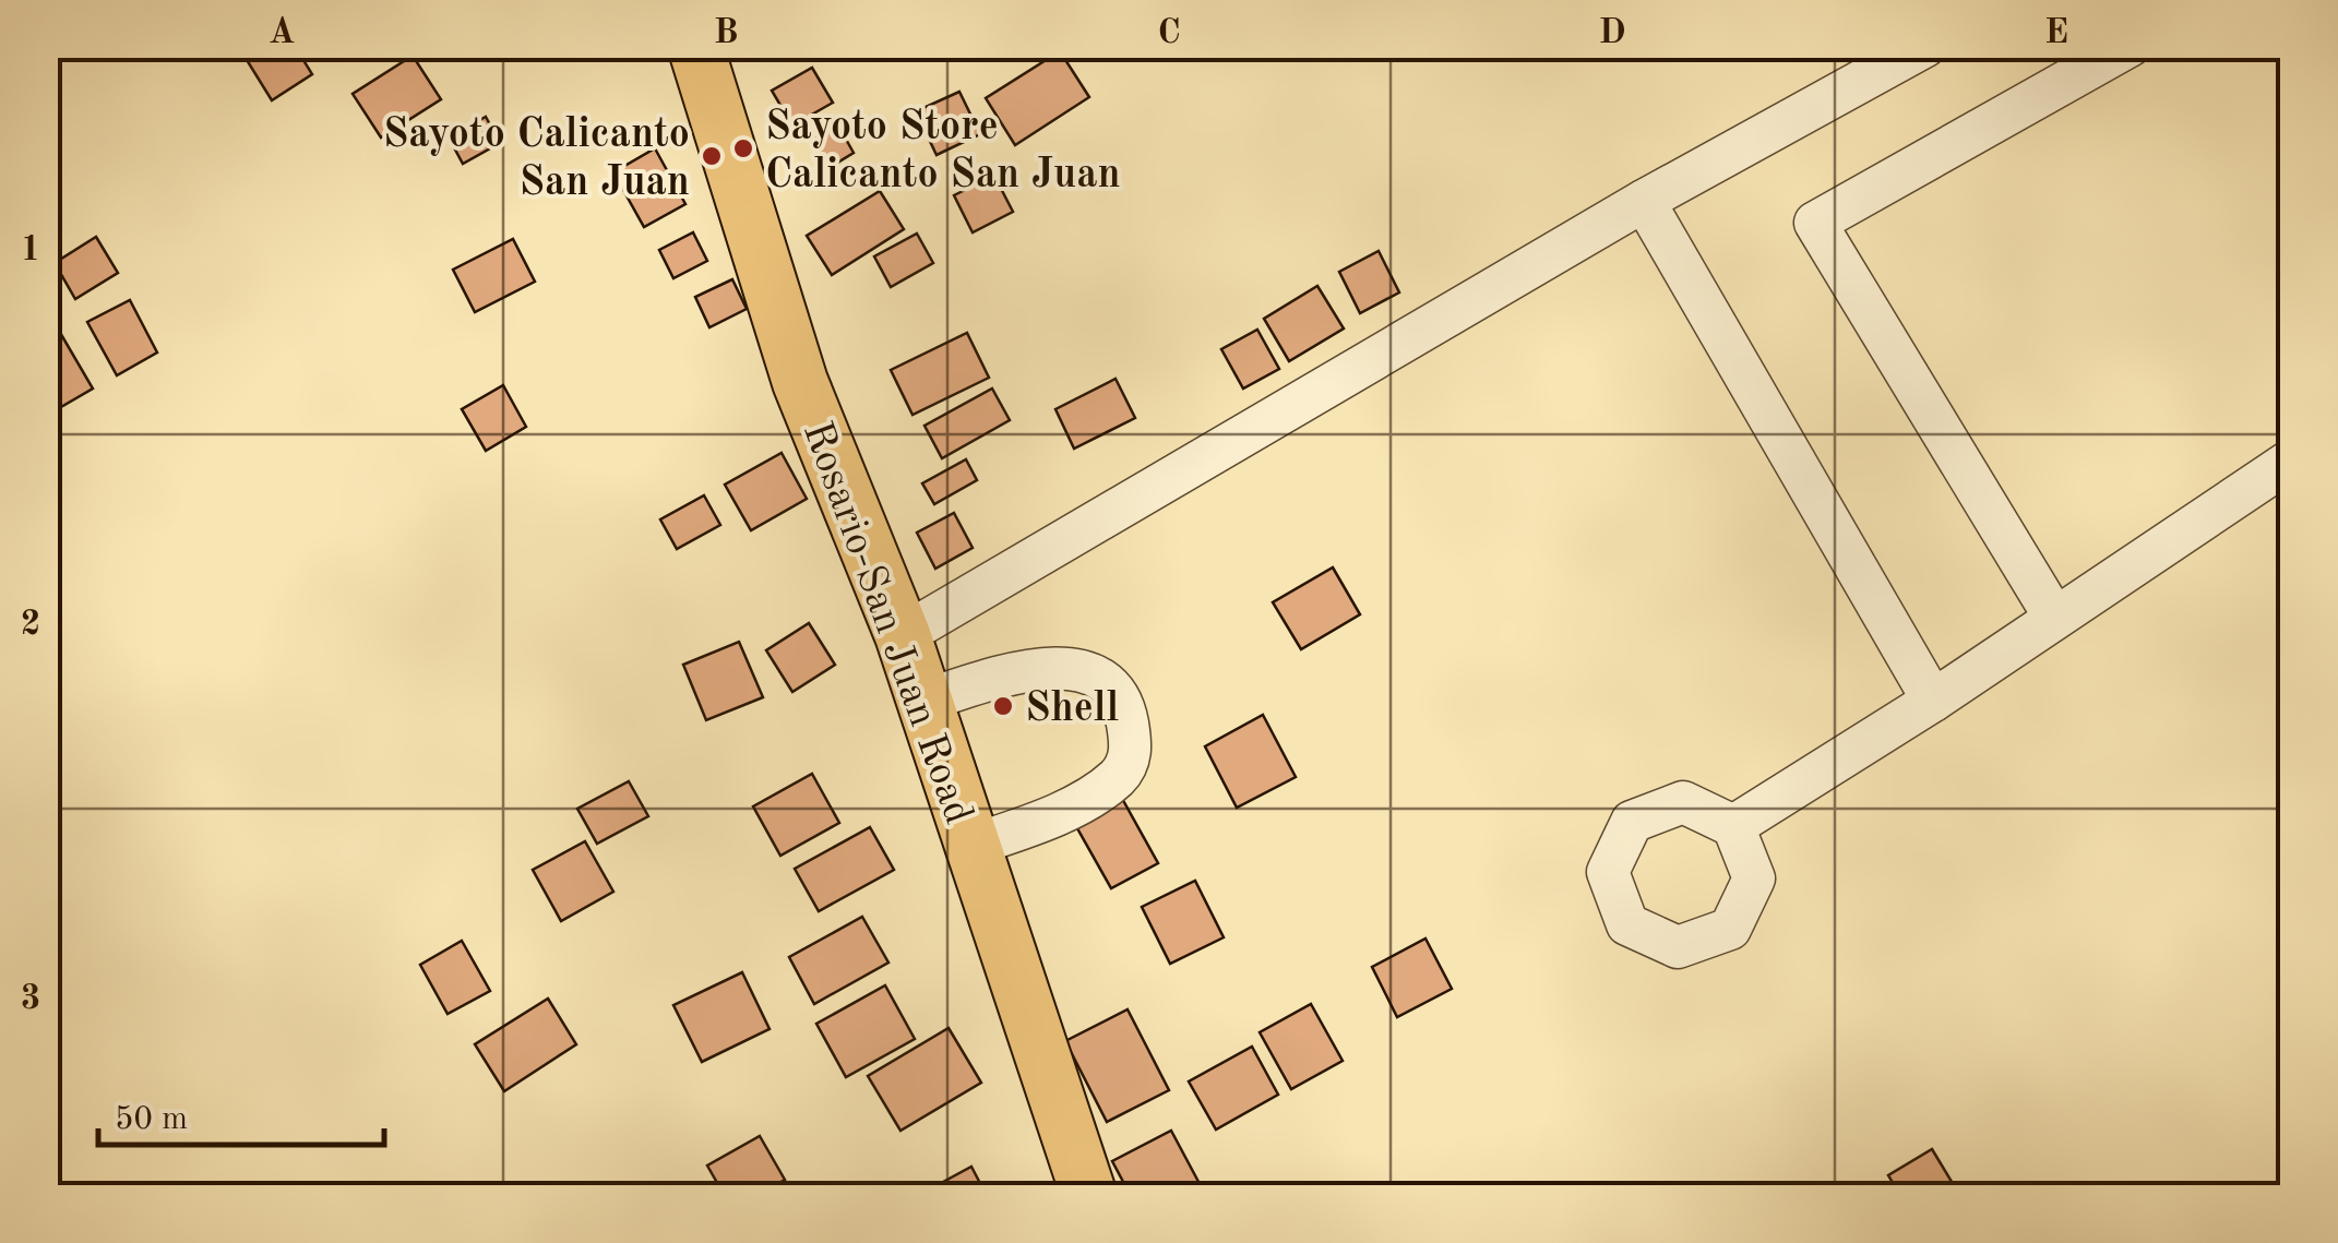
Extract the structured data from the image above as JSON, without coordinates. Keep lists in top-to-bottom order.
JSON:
{
  "streets": {
    "main road": ["Rosario-San Juan Road"]
  },
  "places": ["Sayoto Store Calicanto San Juan", "Sayoto Calicanto San Juan", "Shell"],
  "scale_bar": "50 m",
  "grid": {
    "columns": [
      "A",
      "B",
      "C",
      "D",
      "E"
    ],
    "rows": ["1", "2", "3"]
  }
}
